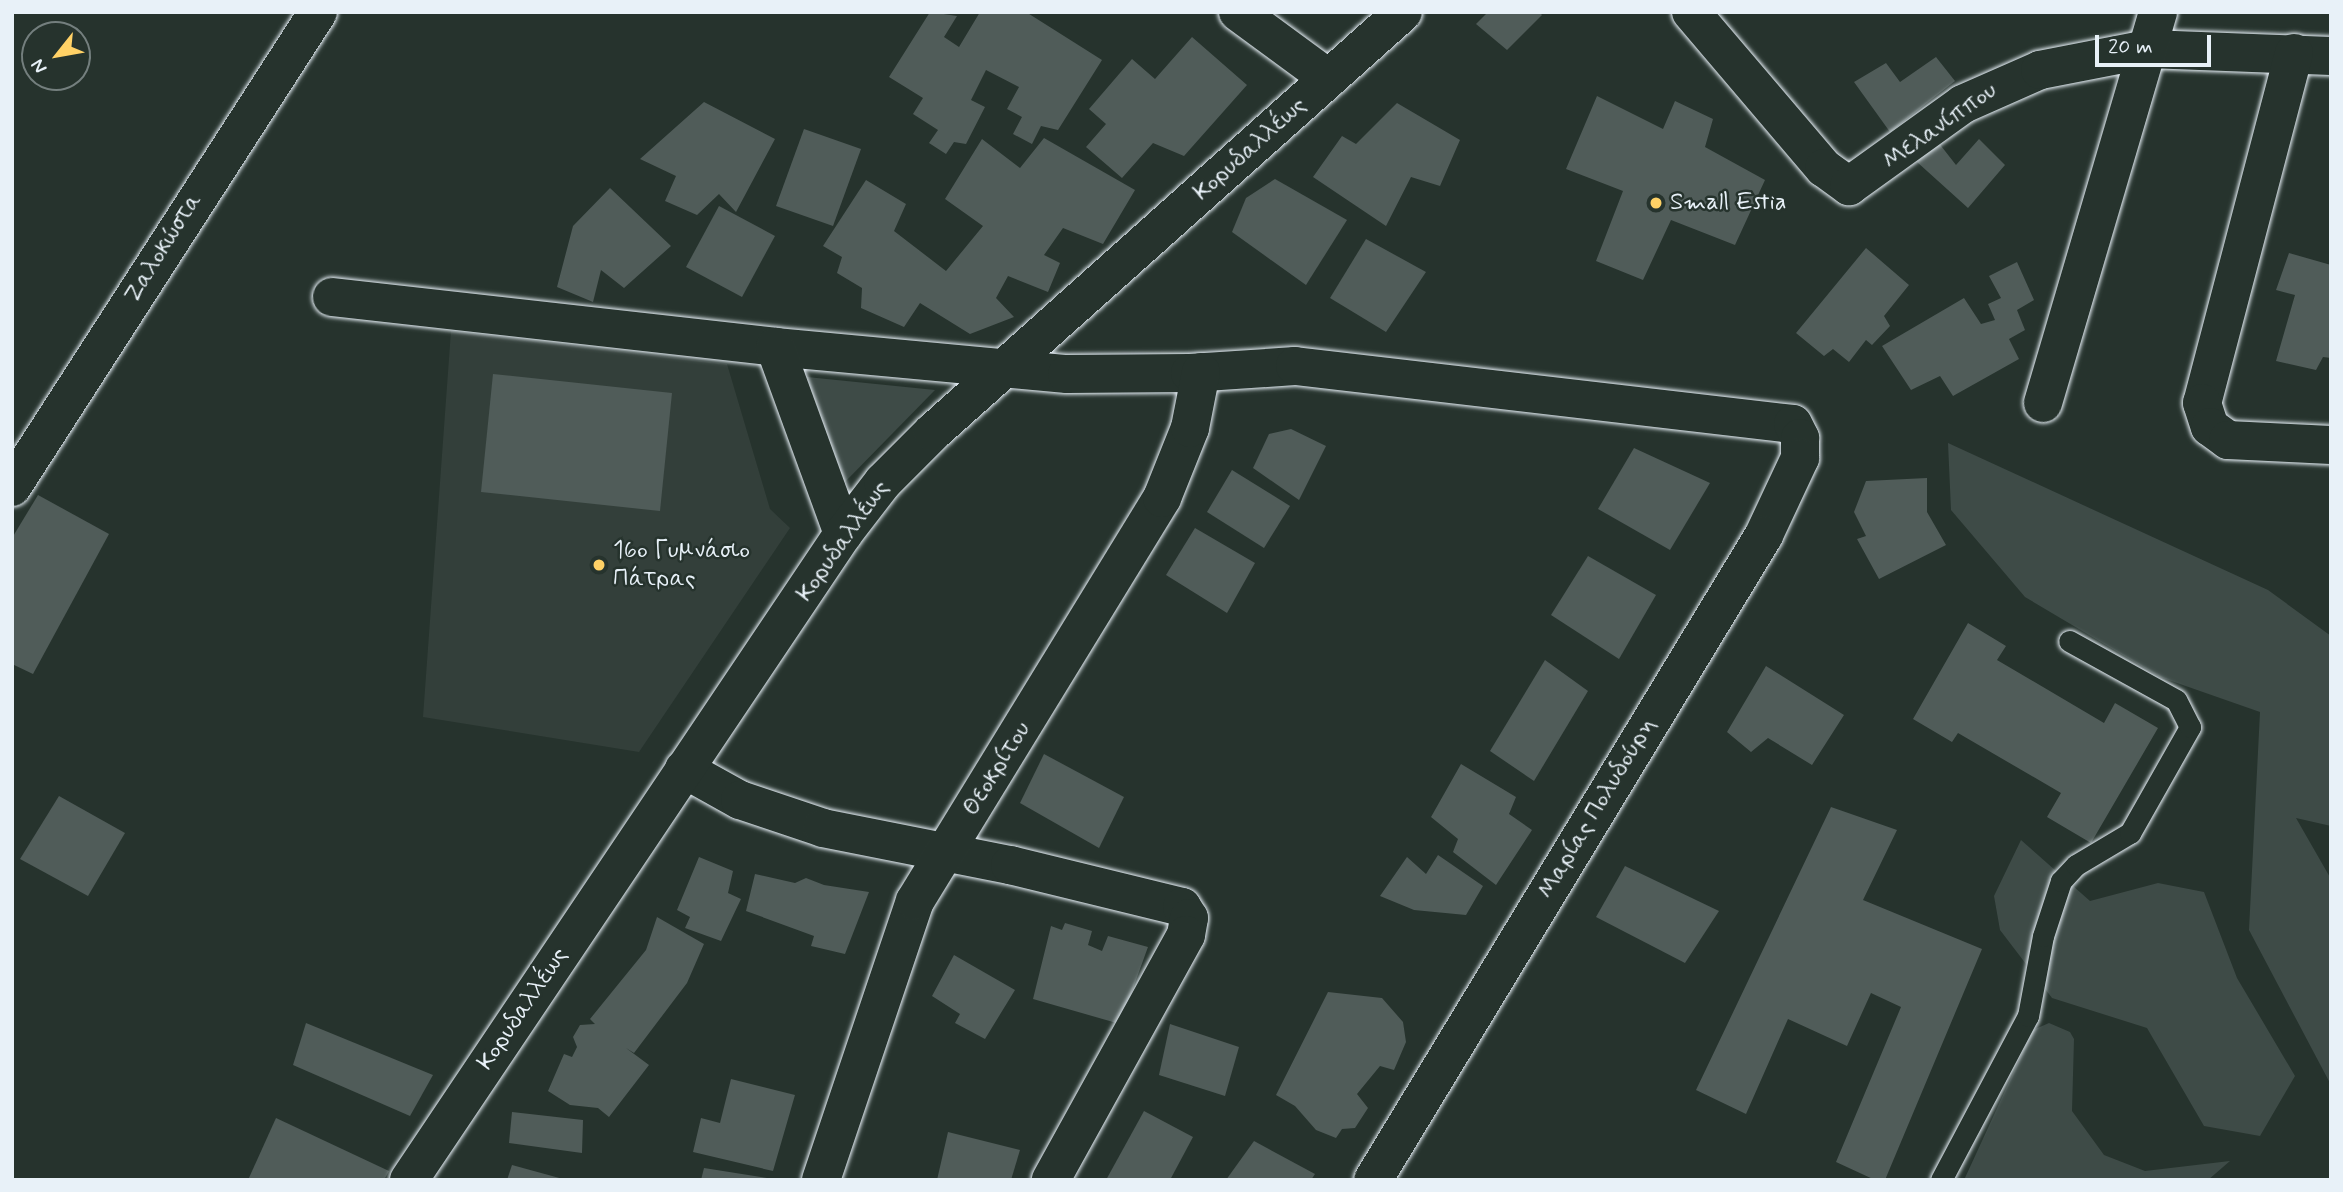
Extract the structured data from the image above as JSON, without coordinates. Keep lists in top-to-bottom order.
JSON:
{
  "streets": {
    "street": [
      "Μελανίππου",
      "Κορυδαλλέως",
      "Ζαλοκώστα",
      "Θεοκρίτου",
      "Μαρίας Πολυδούρη"
    ]
  },
  "crossings": [
    ["Θεοκρίτου", "Μαρίας Πολυδούρη"]
  ],
  "places": ["Small Estia", "16ο Γυμνάσιο Πάτρας"],
  "scale_bar": "20 m",
  "north": "bottom left"
}
